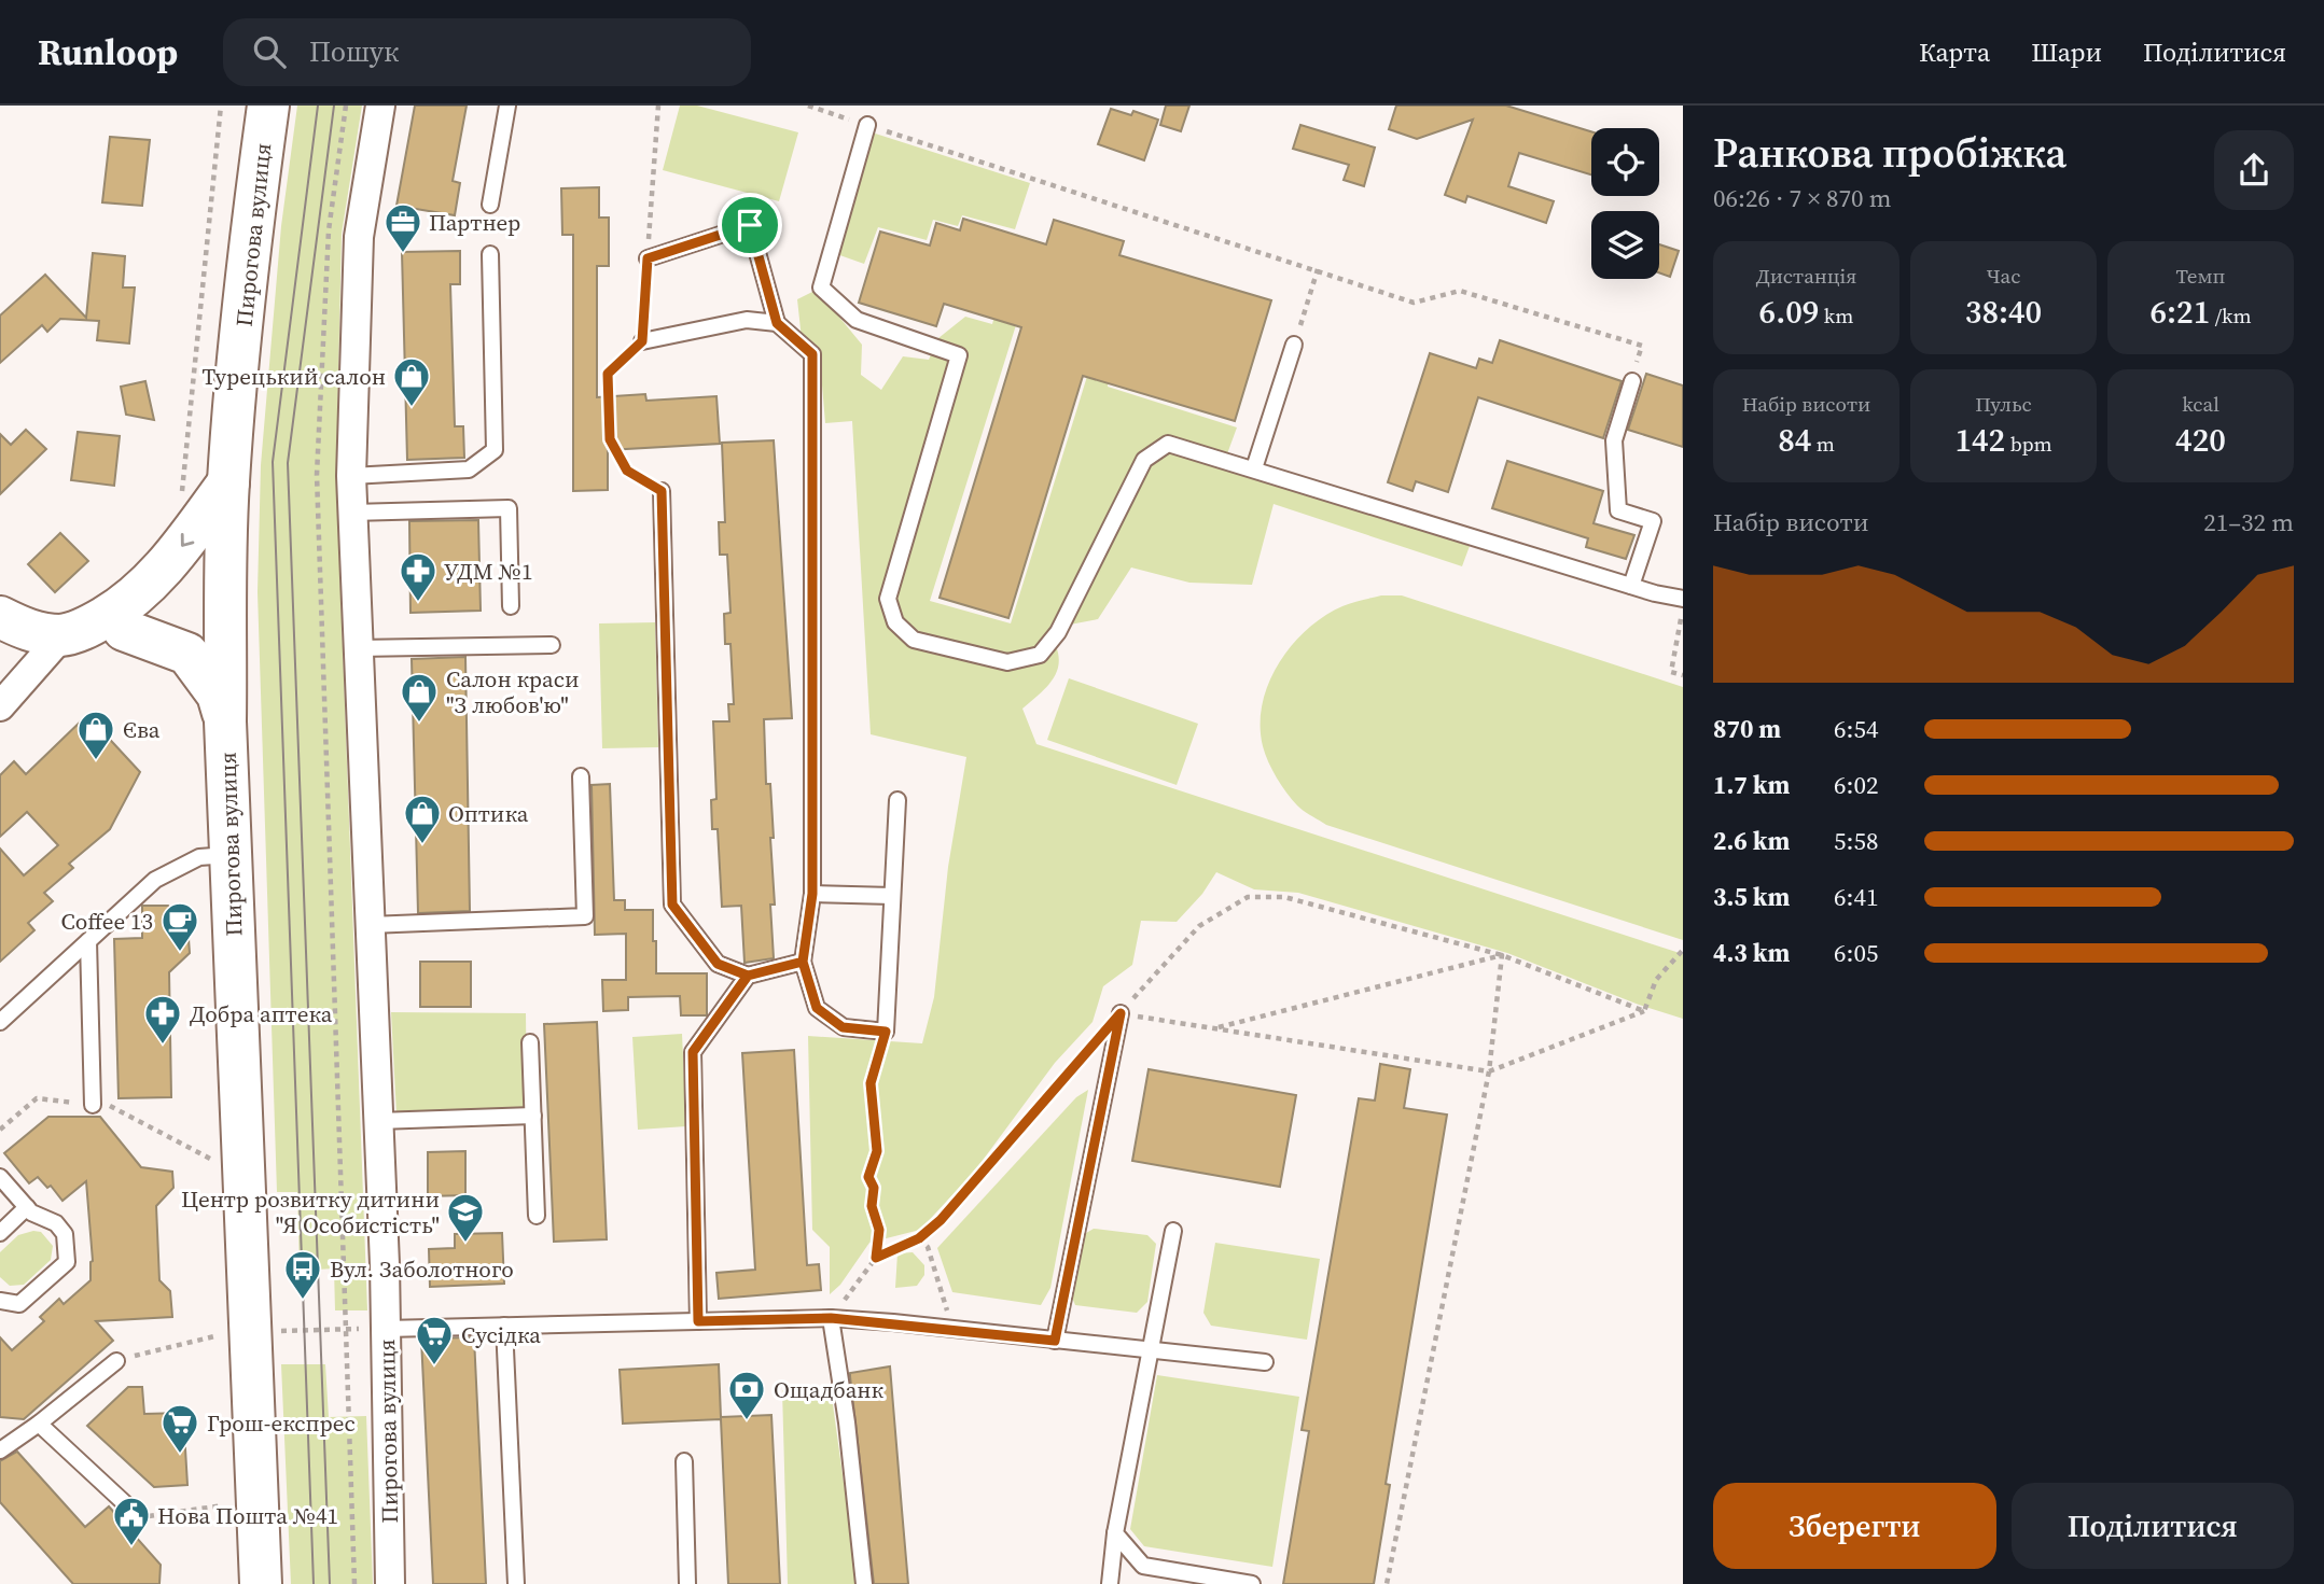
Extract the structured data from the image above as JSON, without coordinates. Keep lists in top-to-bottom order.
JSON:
{
  "streets": {
    "main road": ["Пирогова вулиця"]
  },
  "places": {
    "office": ["Партнер"],
    "shop": [
      "Турецький салон",
      "Салон краси \"З любов'ю\"",
      "Єва",
      "Оптика"
    ],
    "pharmacy": ["УДМ №1", "Добра аптека"],
    "cafe": ["Coffee 13"],
    "school or university": ["Центр розвитку дитини \"Я Особистість\""],
    "bus stop": ["Вул. Заболотного"],
    "supermarket": ["Сусідка", "Грош-експрес"],
    "bank": ["Ощадбанк"],
    "public building": ["Нова Пошта №41"]
  },
  "page": {
    "header": "Runloop",
    "search": "Пошук",
    "nav": ["Карта", "Шари", "Поділитися"],
    "heading": ["Ранкова пробіжка", "06:26 · 7 × 870 m"],
    "stats": [
      ["Дистанція", "6.09 km"],
      ["Час", "38:40"],
      ["Темп", "6:21 /km"],
      ["Набір висоти", "84 m"],
      ["Пульс", "142 bpm"],
      ["kcal", "420"]
    ],
    "chart": ["Набір висоти", "21–32 m"],
    "list": [
      {
        "name": "870 m",
        "note": "6:54"
      },
      {
        "name": "1.7 km",
        "note": "6:02"
      },
      {
        "name": "2.6 km",
        "note": "5:58"
      },
      {
        "name": "3.5 km",
        "note": "6:41"
      },
      {
        "name": "4.3 km",
        "note": "6:05"
      }
    ],
    "buttons": ["Зберегти", "Поділитися"]
  }
}
